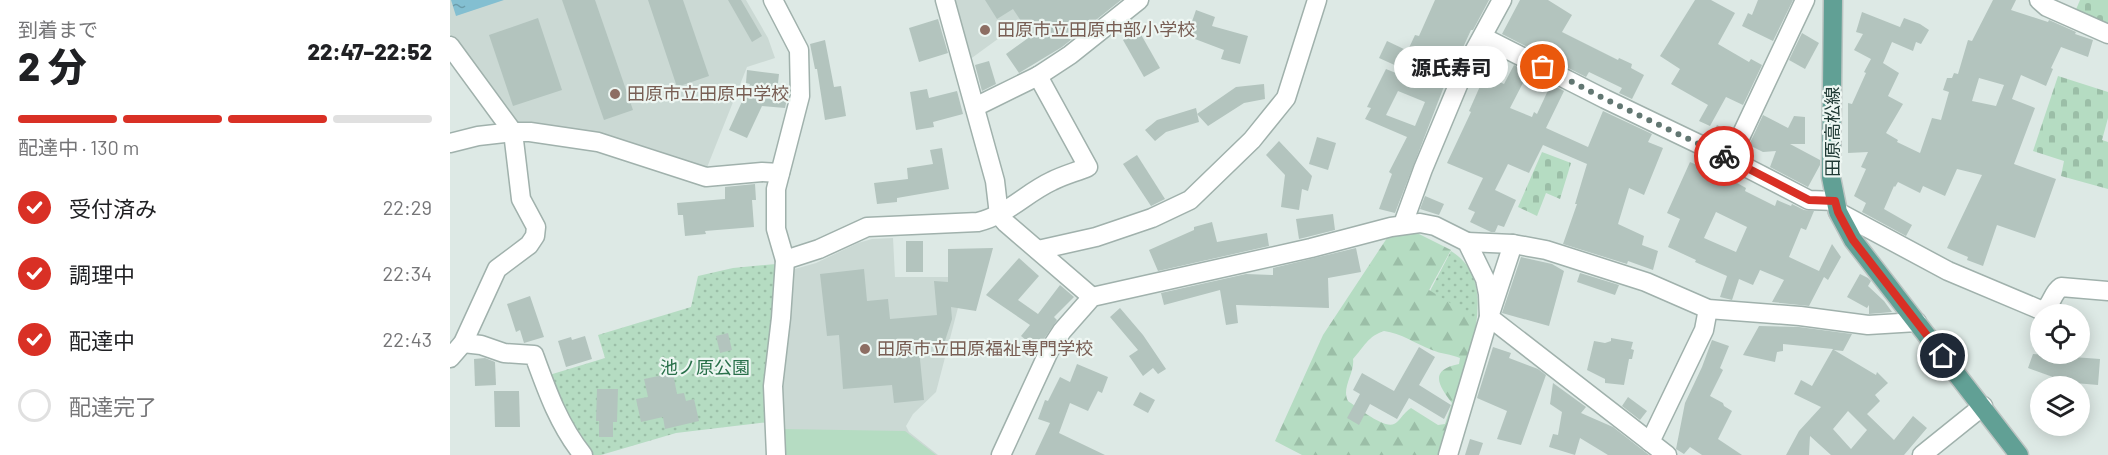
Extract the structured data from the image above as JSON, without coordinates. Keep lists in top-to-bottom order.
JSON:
{
  "streets": {
    "main road": ["田原高松線"]
  },
  "parks": ["池ノ原公園"],
  "places": [
    "田原市立田原中部小学校",
    "源氏寿司",
    "田原市立田原中学校",
    "田原市立田原福祉専門学校"
  ],
  "page": {
    "heading": ["2 分", "到着まで", "22:47–22:52"],
    "bubble": "源氏寿司",
    "bar": "配達中 · 130 m",
    "list": [
      ["受付済み", "22:29"],
      ["調理中", "22:34"],
      ["配達中", "22:43"],
      "配達完了"
    ]
  }
}
